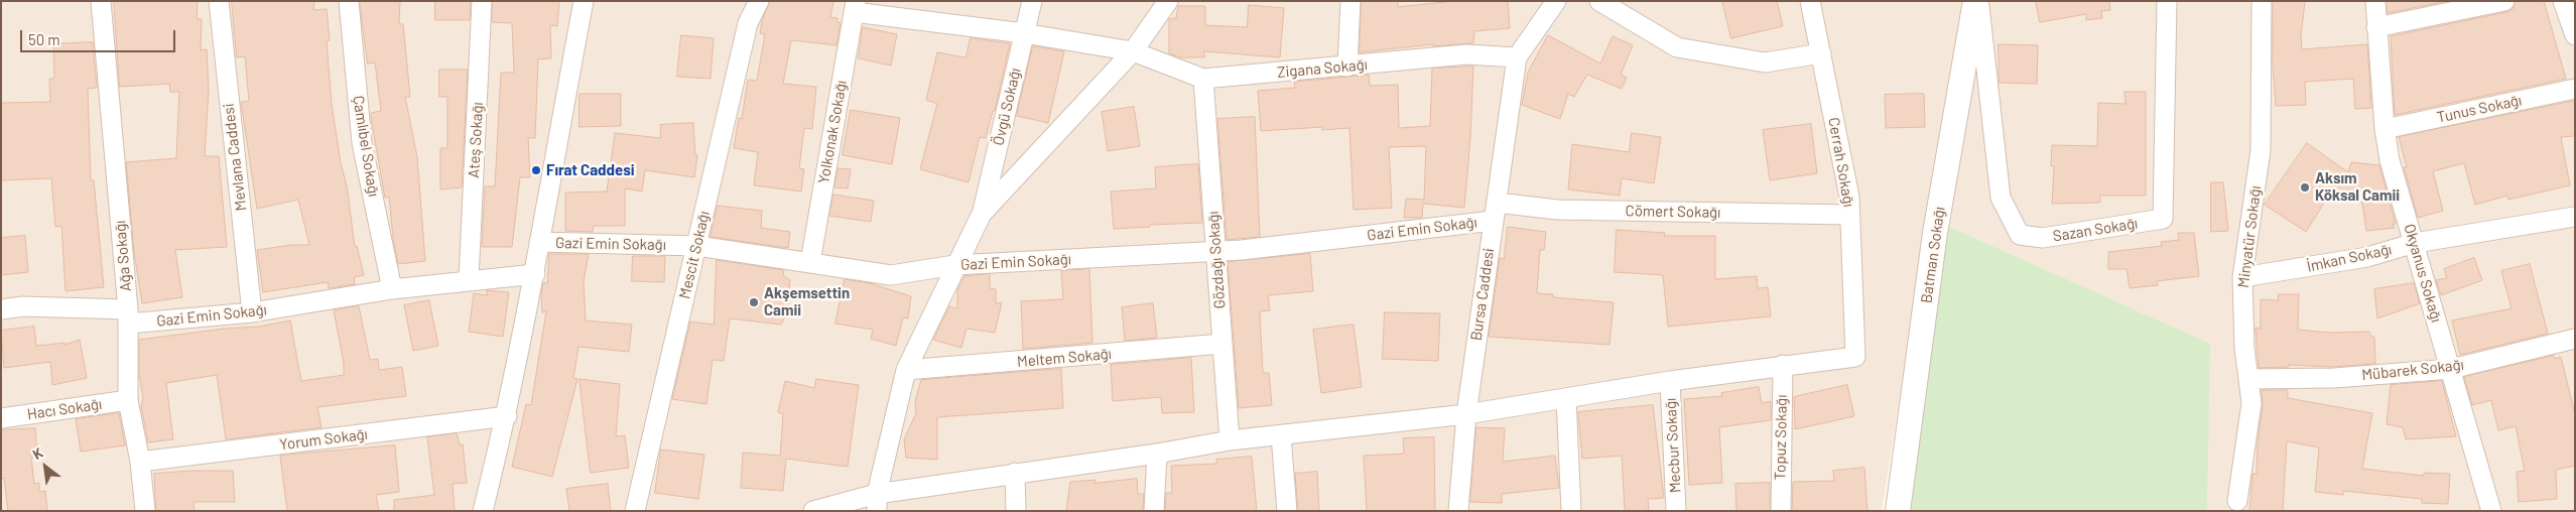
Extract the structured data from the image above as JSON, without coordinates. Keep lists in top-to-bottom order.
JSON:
{
  "streets": {
    "street": [
      "Zigana Sokağı",
      "Övgü Sokağı",
      "Tunus Sokağı",
      "Yolkonak Sokağı",
      "Ateş Sokağı",
      "Çamlıbel Sokağı",
      "Mevlana Caddesi",
      "Cerrah Sokağı",
      "Cömert Sokağı",
      "Gazi Emin Sokağı",
      "Sazan Sokağı",
      "Minyatür Sokağı",
      "Mescit Sokağı",
      "Batman Sokağı",
      "Ağa Sokağı",
      "İmkan Sokağı",
      "Gözdağı Sokağı",
      "Okyanus Sokağı",
      "Bursa Caddesi",
      "Meltem Sokağı",
      "Mübarek Sokağı",
      "Hacı Sokağı",
      "Topuz Sokağı",
      "Yorum Sokağı",
      "Mecbur Sokağı"
    ]
  },
  "crossings": [
    ["Zigana Sokağı", "Övgü Sokağı"],
    ["Zigana Sokağı", "Yolkonak Sokağı"],
    ["Zigana Sokağı", "Gözdağı Sokağı"],
    ["Zigana Sokağı", "Bursa Caddesi"],
    ["Tunus Sokağı", "Okyanus Sokağı"],
    ["Yolkonak Sokağı", "Gazi Emin Sokağı"],
    ["Ateş Sokağı", "Gazi Emin Sokağı"],
    ["Çamlıbel Sokağı", "Gazi Emin Sokağı"],
    ["Mevlana Caddesi", "Gazi Emin Sokağı"],
    ["Cerrah Sokağı", "Cömert Sokağı"],
    ["Cerrah Sokağı", "Topuz Sokağı"],
    ["Cömert Sokağı", "Gazi Emin Sokağı"],
    ["Cömert Sokağı", "Bursa Caddesi"],
    ["Gazi Emin Sokağı", "Mescit Sokağı"],
    ["Gazi Emin Sokağı", "Ağa Sokağı"],
    ["Gazi Emin Sokağı", "Gözdağı Sokağı"],
    ["Gazi Emin Sokağı", "Bursa Caddesi"],
    ["Sazan Sokağı", "Batman Sokağı"],
    ["Minyatür Sokağı", "İmkan Sokağı"],
    ["Minyatür Sokağı", "Mübarek Sokağı"],
    ["Ağa Sokağı", "Hacı Sokağı"],
    ["Ağa Sokağı", "Yorum Sokağı"],
    ["İmkan Sokağı", "Okyanus Sokağı"],
    ["Gözdağı Sokağı", "Meltem Sokağı"],
    ["Okyanus Sokağı", "Mübarek Sokağı"]
  ],
  "places": ["Fırat Caddesi", "Aksım Köksal Camii", "Akşemsettin Camii"],
  "scale_bar": "50 m",
  "north": "top left"
}
